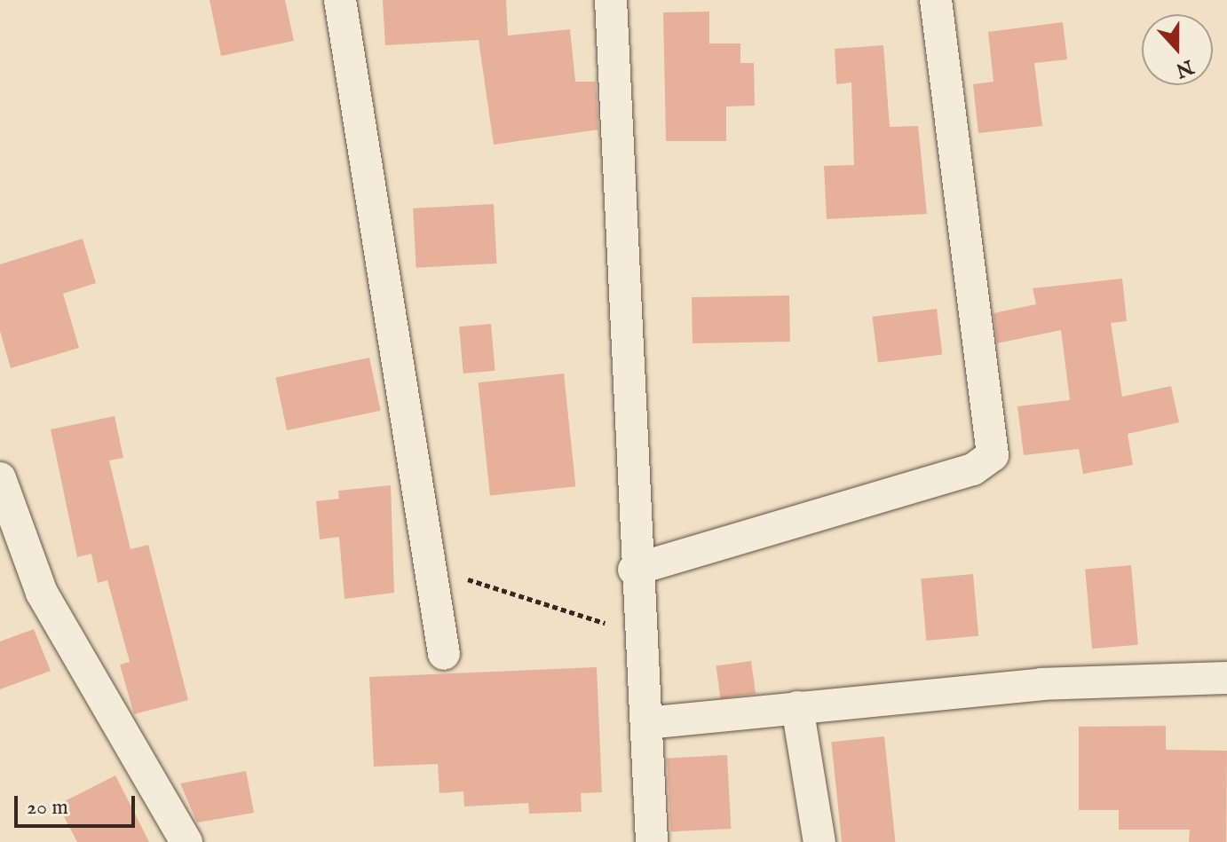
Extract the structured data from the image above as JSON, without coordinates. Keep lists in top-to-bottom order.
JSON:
{
  "scale_bar": "20 m",
  "north": "bottom"
}
